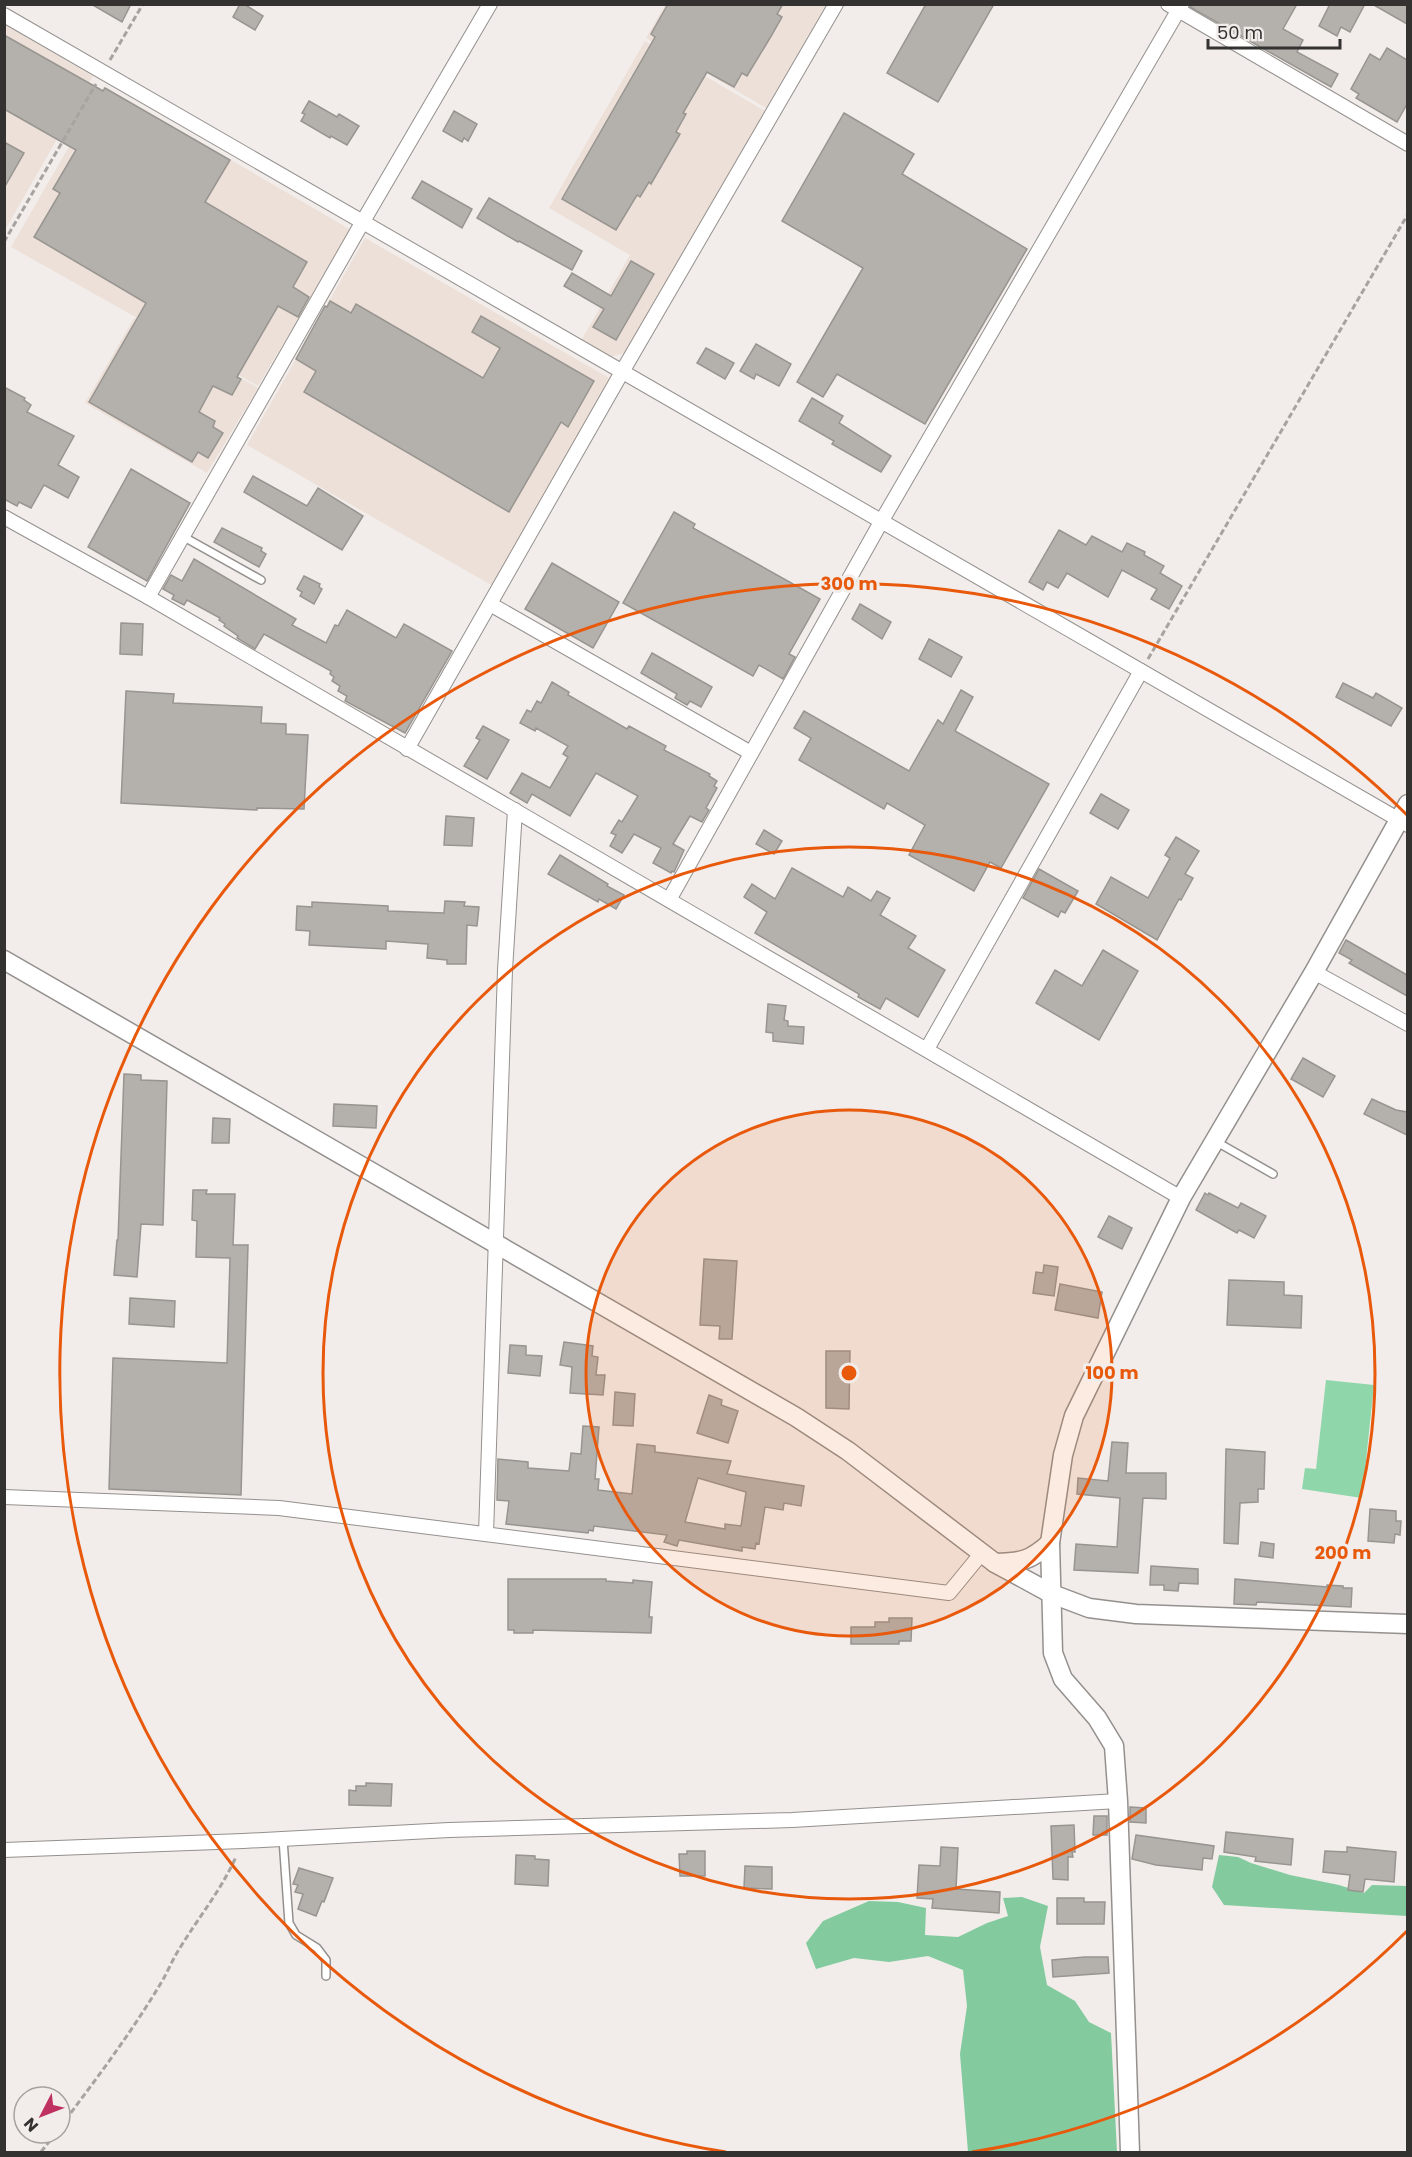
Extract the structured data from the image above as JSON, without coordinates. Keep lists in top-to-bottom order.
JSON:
{
  "scale_bar": "50 m",
  "north": "bottom left",
  "rings": ["300 m", "100 m", "200 m"]
}
